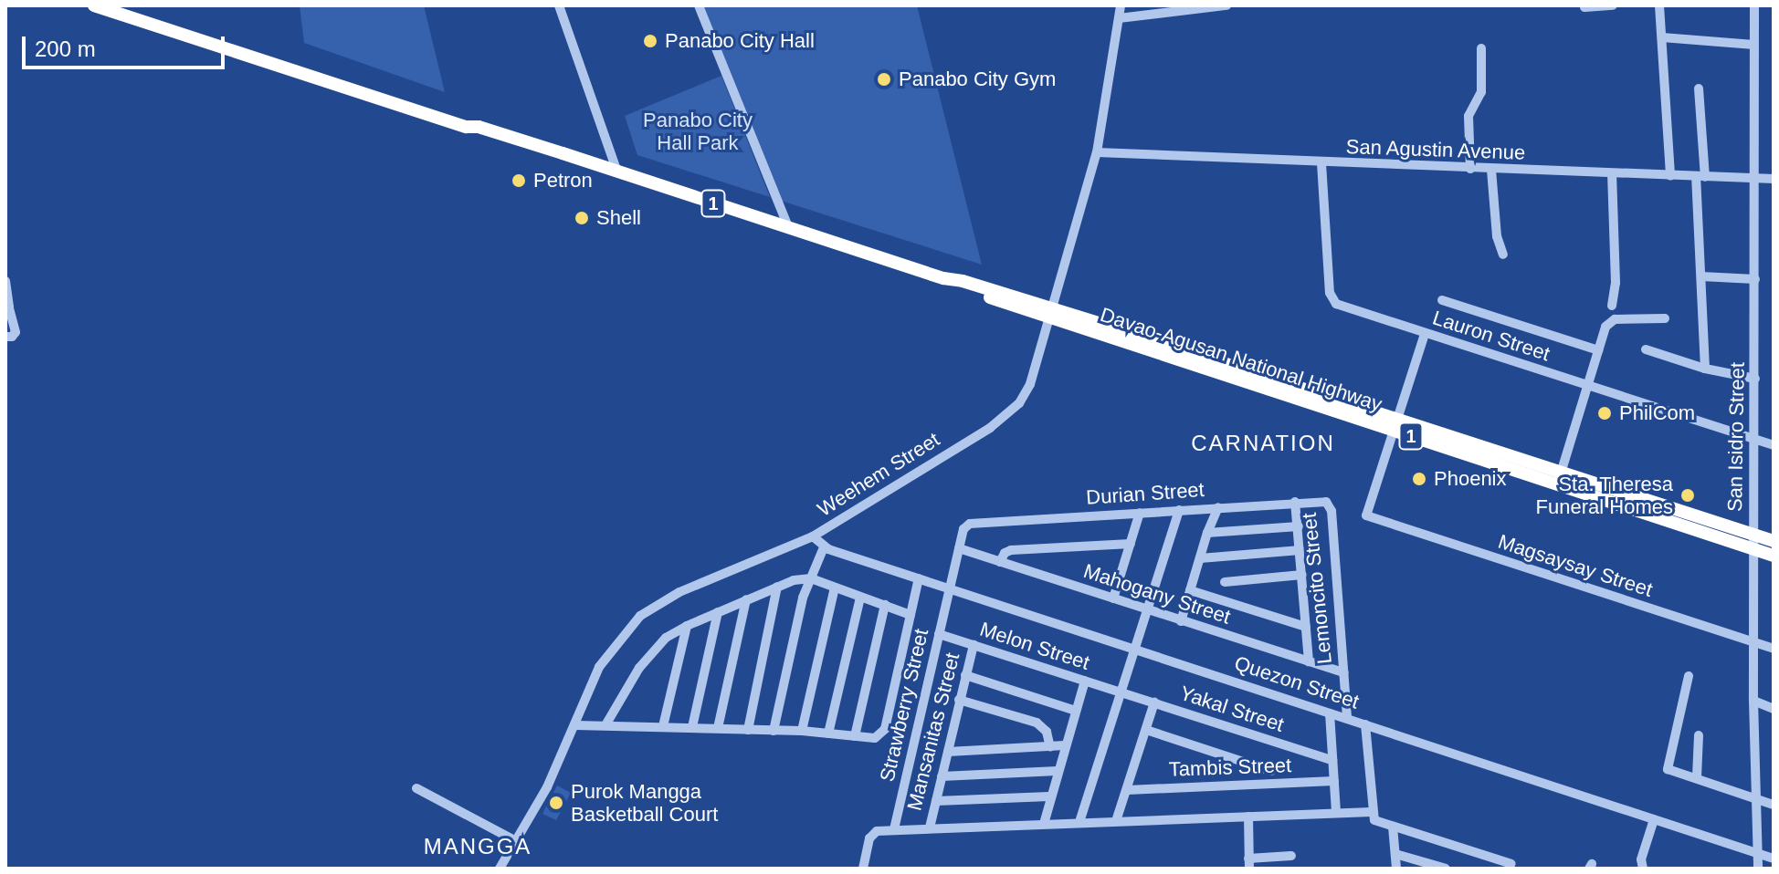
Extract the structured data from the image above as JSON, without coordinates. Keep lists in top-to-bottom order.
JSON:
{
  "streets": {
    "highway": ["1", "Davao-Agusan National Highway"],
    "street": [
      "San Agustin Avenue",
      "Lauron Street",
      "San Isidro Street",
      "Weehem Street",
      "Durian Street",
      "Magsaysay Street",
      "Lemoncito Street",
      "Mahogany Street",
      "Melon Street",
      "Quezon Street",
      "Strawberry Street",
      "Yakal Street",
      "Mansanitas Street",
      "Tambis Street"
    ]
  },
  "crossings": [
    ["San Agustin Avenue", "Lauron Street"],
    ["San Agustin Avenue", "San Isidro Street"],
    ["San Agustin Avenue", "Weehem Street"],
    ["Lauron Street", "San Isidro Street"],
    ["Davao-Agusan National Highway", "San Isidro Street"],
    ["Davao-Agusan National Highway", "Weehem Street"],
    ["Davao-Agusan National Highway", "Magsaysay Street"],
    ["San Isidro Street", "Magsaysay Street"],
    ["San Isidro Street", "Quezon Street"],
    ["Weehem Street", "Quezon Street"],
    ["Durian Street", "Lemoncito Street"],
    ["Durian Street", "Strawberry Street"],
    ["Lemoncito Street", "Mahogany Street"],
    ["Lemoncito Street", "Quezon Street"],
    ["Mahogany Street", "Strawberry Street"],
    ["Melon Street", "Strawberry Street"],
    ["Melon Street", "Yakal Street"],
    ["Melon Street", "Mansanitas Street"],
    ["Quezon Street", "Strawberry Street"]
  ],
  "districts": ["CARNATION", "MANGGA"],
  "parks": ["Panabo City Hall Park"],
  "places": [
    "Panabo City Hall",
    "Panabo City Gym",
    "Petron",
    "Shell",
    "PhilCom",
    "Phoenix",
    "Sta. Theresa Funeral Homes",
    "Purok Mangga Basketball Court"
  ],
  "scale_bar": "200 m"
}
